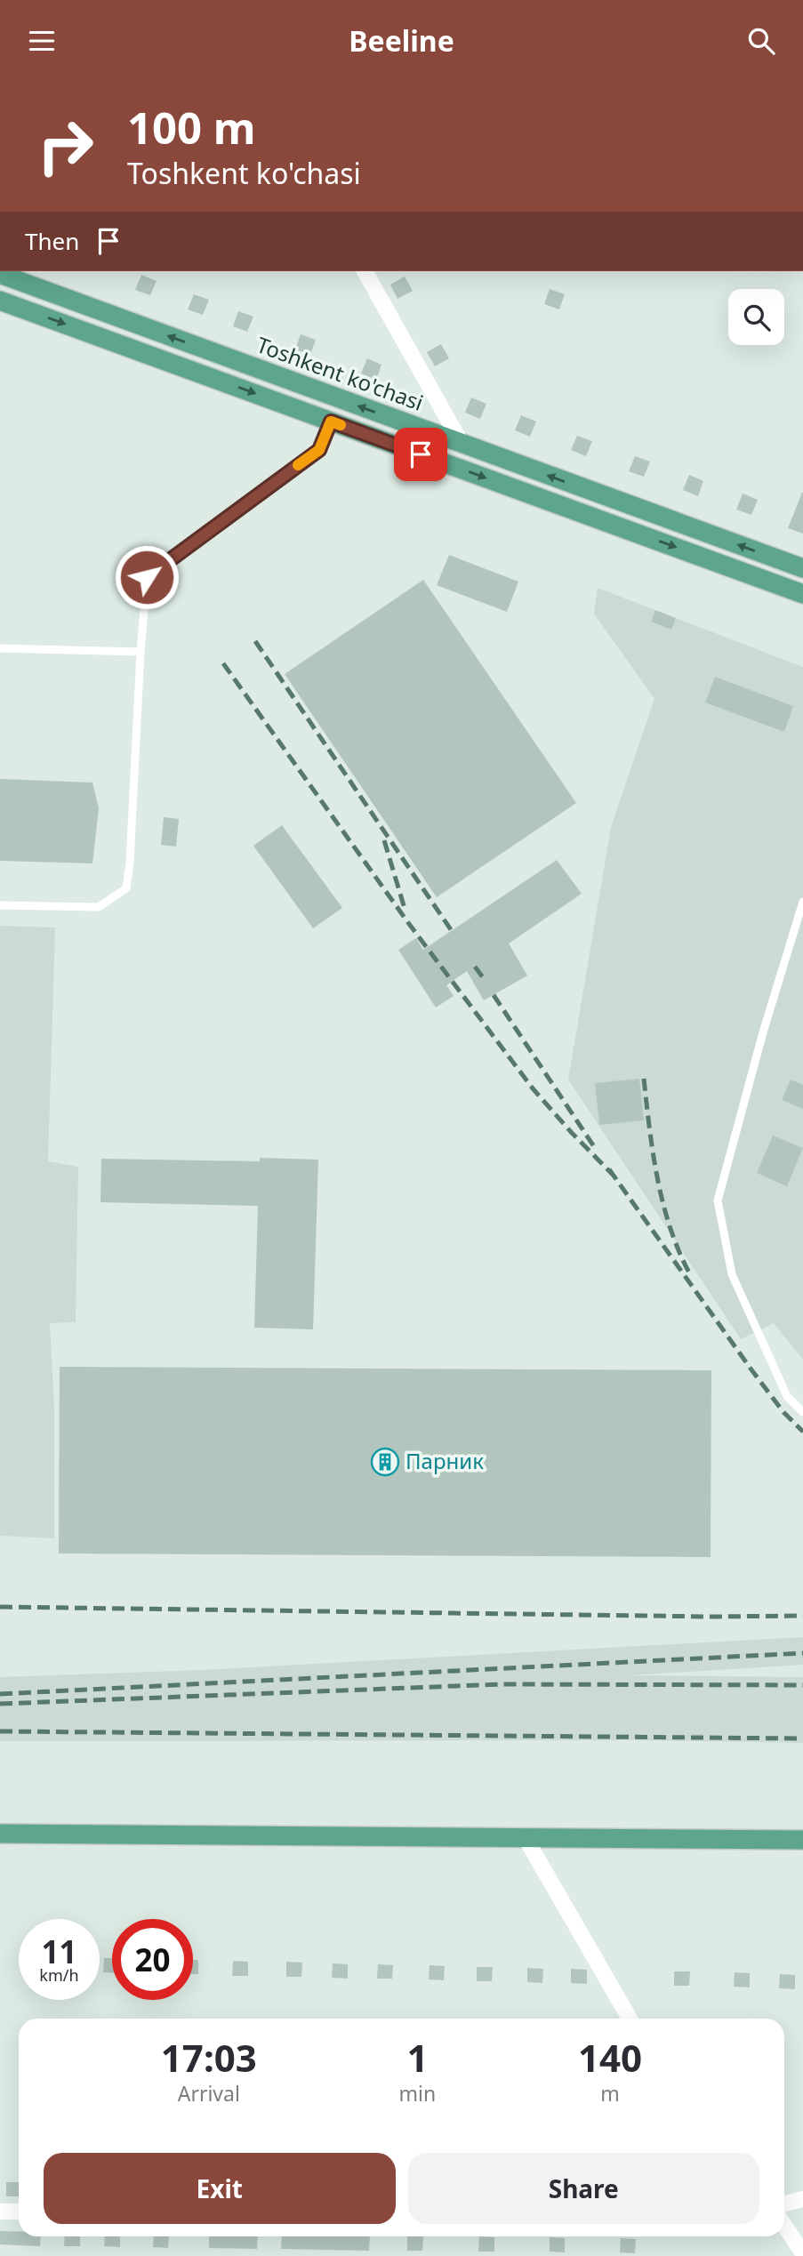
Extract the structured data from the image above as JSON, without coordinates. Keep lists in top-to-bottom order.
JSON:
{
  "streets": {
    "main road": ["Toshkent ko'chasi"]
  },
  "places": {
    "building": ["Парник"]
  },
  "page": {
    "header": "Beeline",
    "turn": ["100 m", "Toshkent ko'chasi"],
    "then": "Then",
    "speed": "11 km/h",
    "limit": "20",
    "eta": [
      "17:03",
      "Arrival",
      "1",
      "min",
      "140",
      "m"
    ],
    "buttons": ["Exit", "Share"]
  }
}
